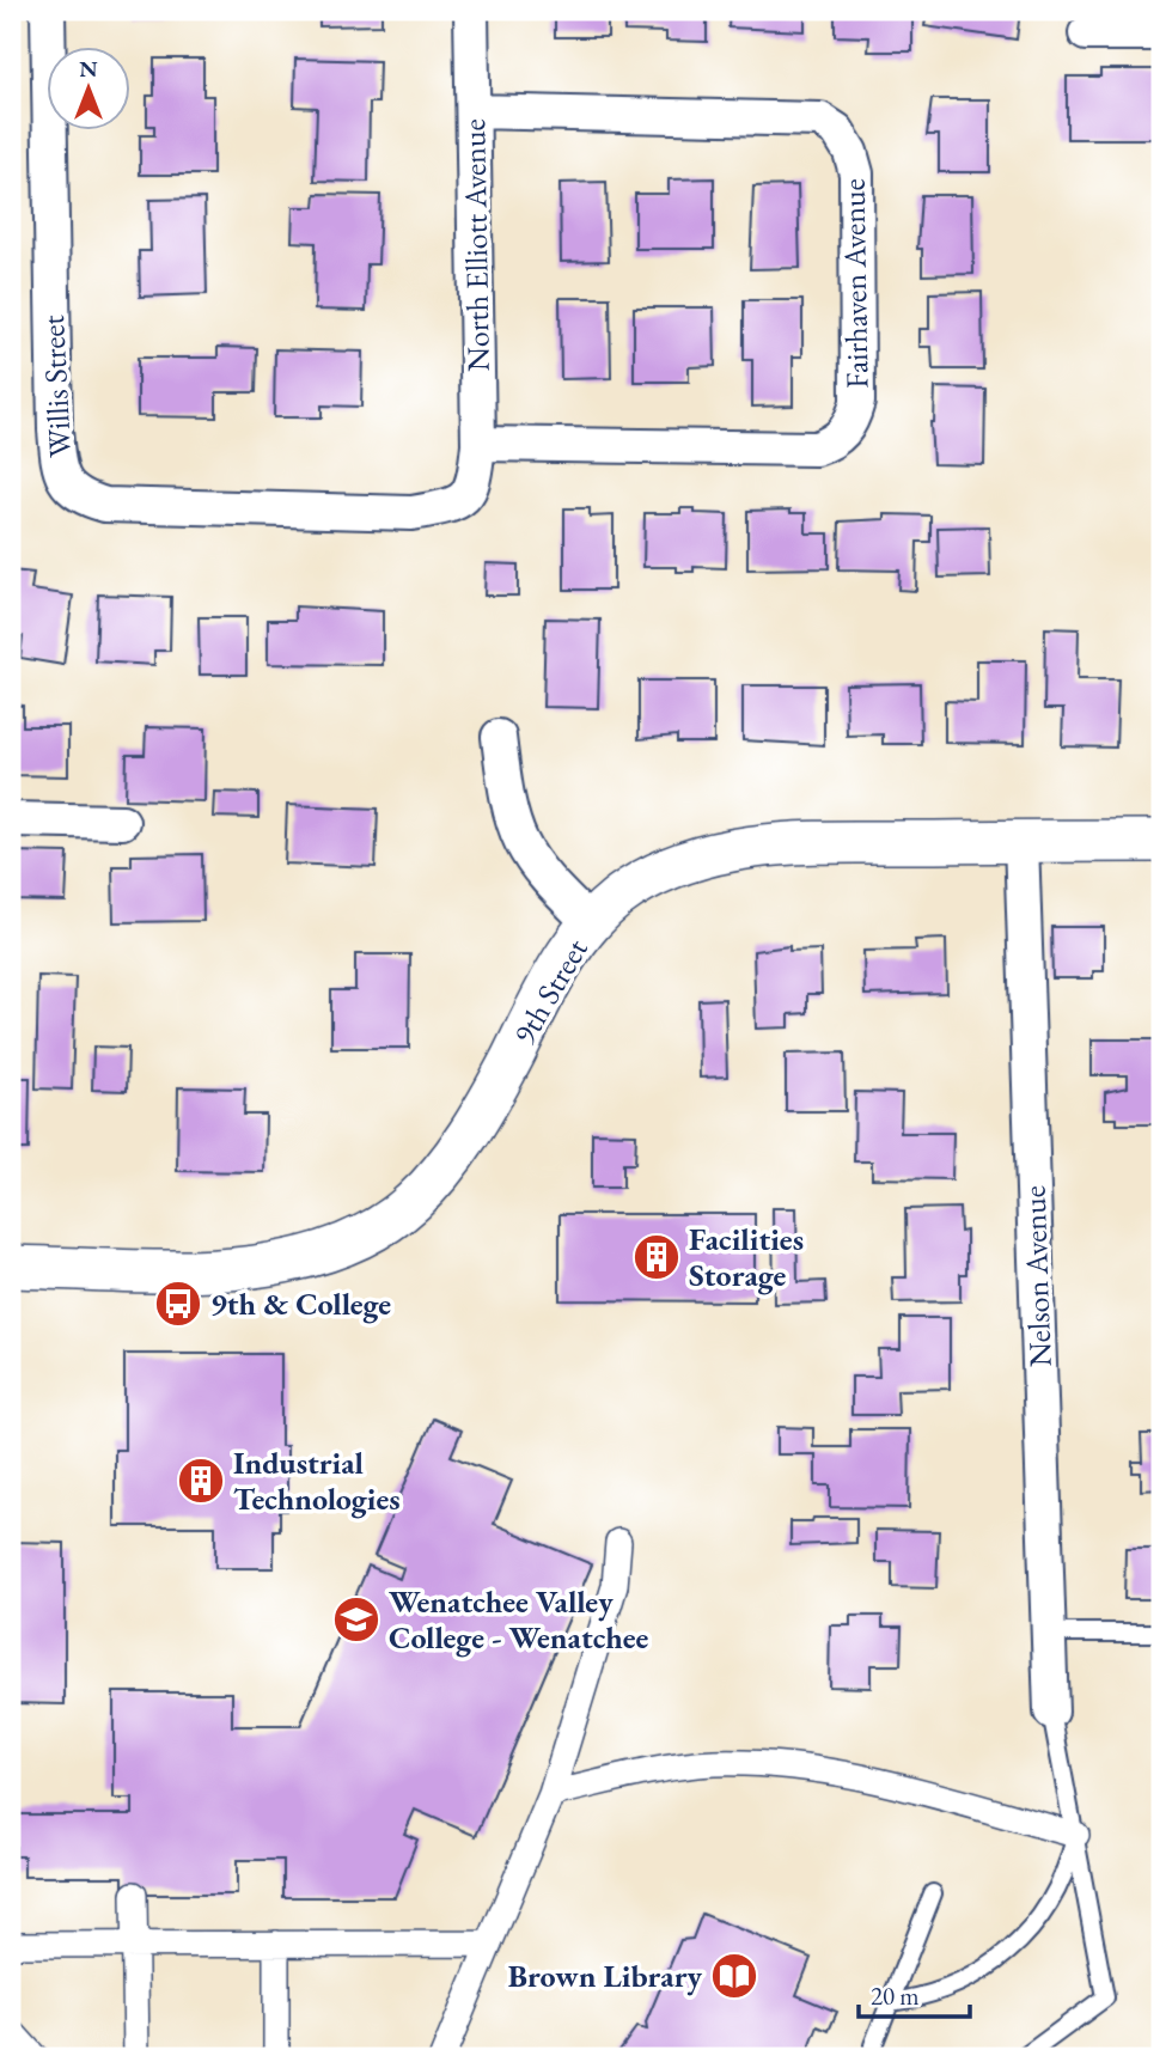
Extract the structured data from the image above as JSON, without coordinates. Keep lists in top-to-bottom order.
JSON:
{
  "streets": {
    "street": [
      "North Elliott Avenue",
      "Fairhaven Avenue",
      "Willis Street",
      "9th Street",
      "Nelson Avenue"
    ]
  },
  "crossings": [
    ["North Elliott Avenue", "Fairhaven Avenue"],
    ["North Elliott Avenue", "Willis Street"],
    ["9th Street", "Nelson Avenue"]
  ],
  "places": {
    "building": ["Facilities Storage", "Industrial Technologies"],
    "bus stop": ["9th & College"],
    "school or university": ["Wenatchee Valley College - Wenatchee"],
    "library": ["Brown Library"]
  },
  "scale_bar": "20 m",
  "north": "top"
}
